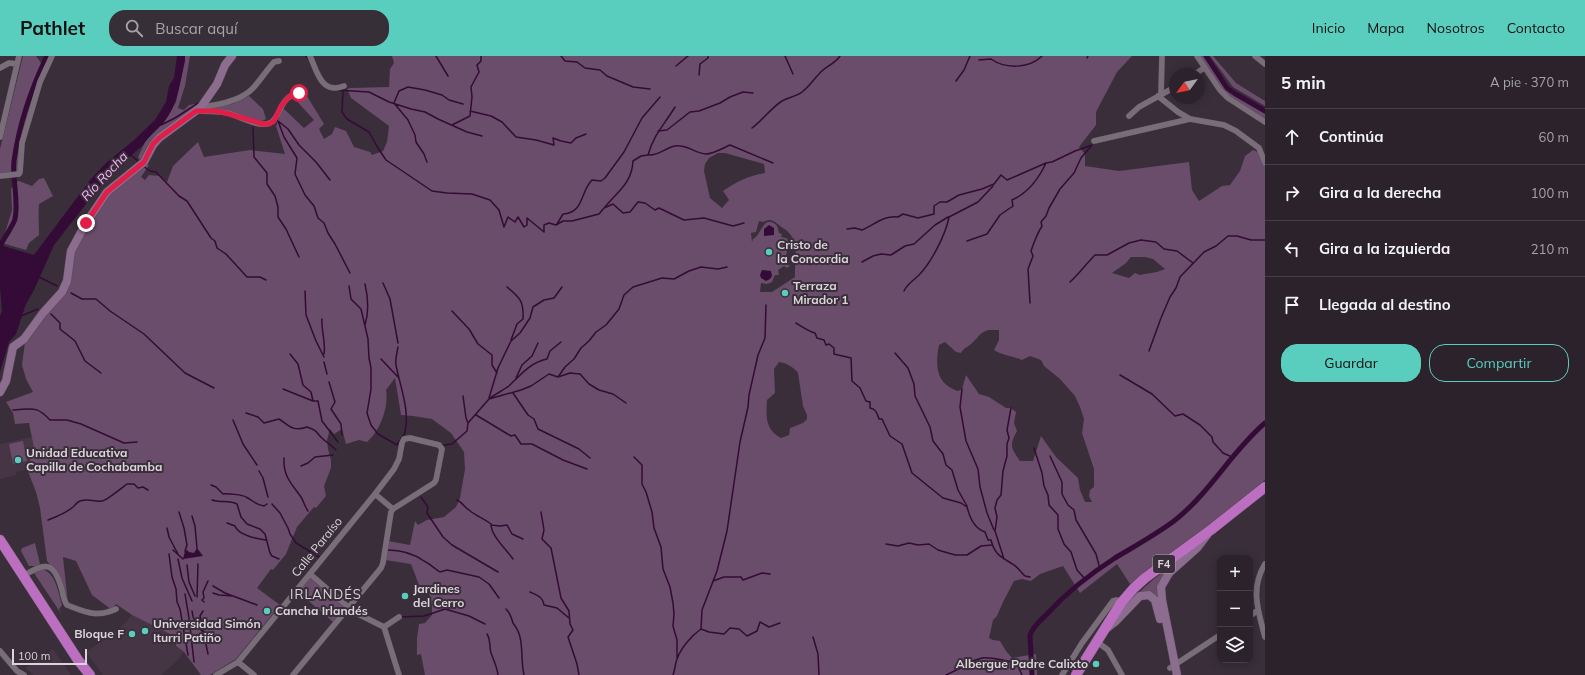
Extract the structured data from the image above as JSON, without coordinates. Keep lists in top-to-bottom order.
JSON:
{
  "streets": {
    "highway": ["F4"],
    "street": ["Calle Paraíso"]
  },
  "districts": ["IRLANDÉS"],
  "water": ["Río Rocha"],
  "places": [
    "Cristo de la Concordia",
    "Terraza Mirador 1",
    "Unidad Educativa Capilla de Cochabamba",
    "Jardines del Cerro",
    "Cancha Irlandés",
    "Universidad Simón Iturri Patiño",
    "Bloque F",
    "Albergue Padre Calixto"
  ],
  "scale_bar": "100 m",
  "north": "bottom left",
  "page": {
    "header": "Pathlet",
    "search": "Buscar aquí",
    "nav": [
      "Inicio",
      "Mapa",
      "Nosotros",
      "Contacto"
    ],
    "heading": ["5 min", "A pie · 370 m"],
    "list": [
      ["Continúa", "60 m"],
      ["Gira a la derecha", "100 m"],
      ["Gira a la izquierda", "210 m"],
      "Llegada al destino"
    ],
    "buttons": ["Guardar", "Compartir"],
    "map_buttons": ["+", "−"],
    "scale": "100 m"
  }
}
